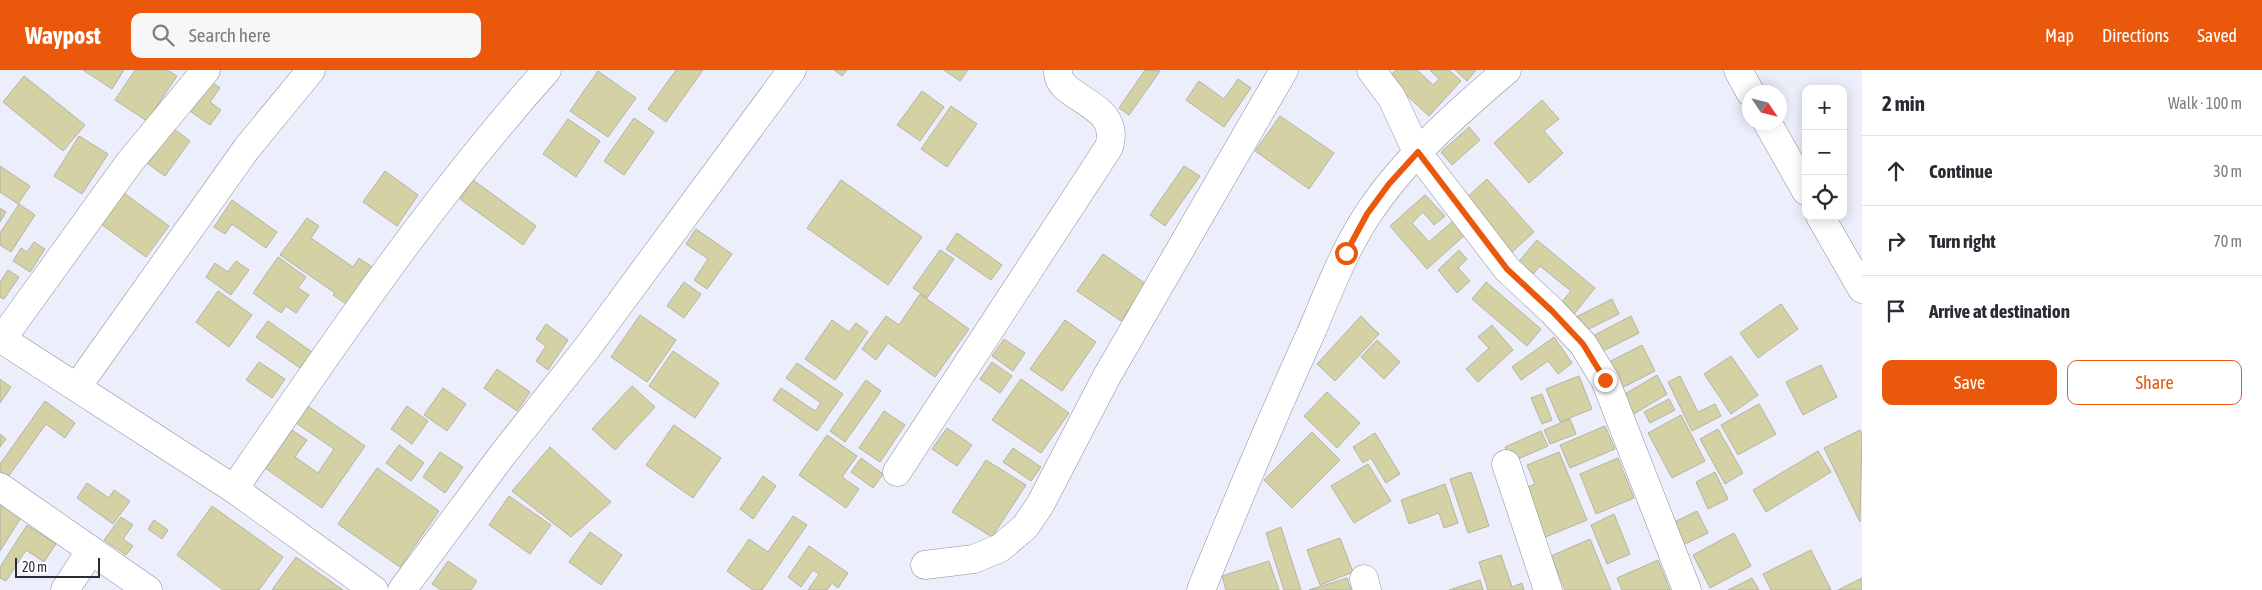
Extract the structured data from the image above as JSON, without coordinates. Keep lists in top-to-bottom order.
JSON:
{
  "scale_bar": "20 m",
  "north": "bottom right",
  "page": {
    "header": "Waypost",
    "search": "Search here",
    "nav": ["Map", "Directions", "Saved"],
    "heading": ["2 min", "Walk · 100 m"],
    "map_buttons": ["+", "−"],
    "list": [
      ["Continue", "30 m"],
      ["Turn right", "70 m"],
      "Arrive at destination"
    ],
    "buttons": ["Save", "Share"],
    "scale": "20 m"
  }
}
